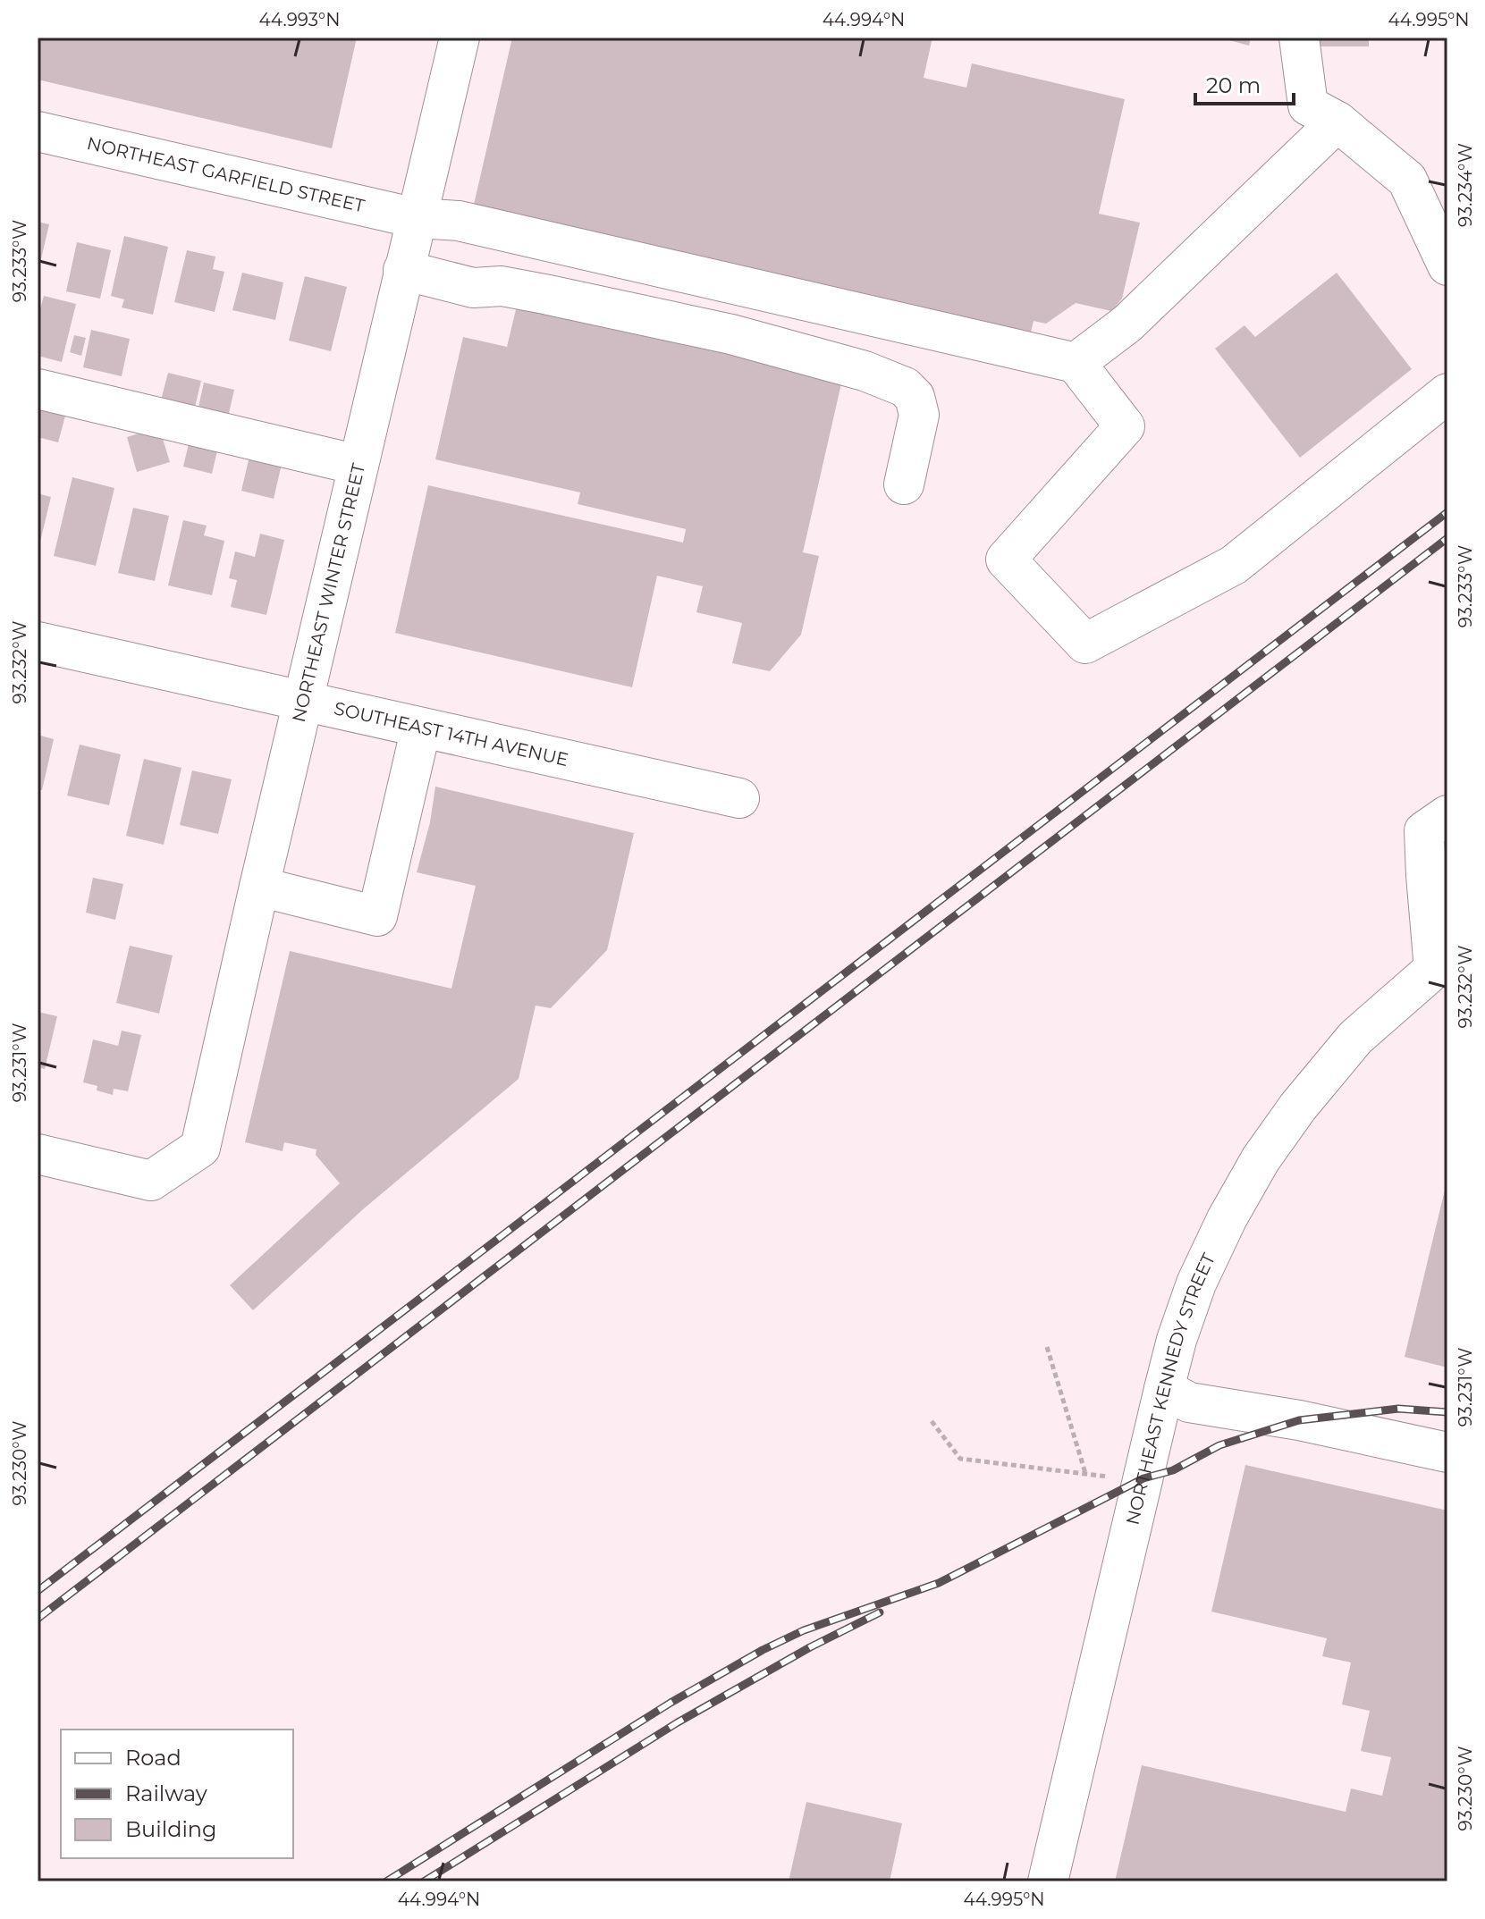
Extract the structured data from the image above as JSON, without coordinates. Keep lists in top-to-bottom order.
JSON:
{
  "streets": {
    "street": [
      "NORTHEAST GARFIELD STREET",
      "NORTHEAST WINTER STREET",
      "SOUTHEAST 14TH AVENUE",
      "NORTHEAST KENNEDY STREET"
    ]
  },
  "crossings": [
    ["NORTHEAST GARFIELD STREET", "NORTHEAST WINTER STREET"],
    ["NORTHEAST WINTER STREET", "SOUTHEAST 14TH AVENUE"]
  ],
  "legend": ["Road", "Railway", "Building"],
  "scale_bar": "20 m",
  "coordinates": [
    "44.993°N",
    "44.994°N",
    "44.995°N",
    "93.234°W",
    "93.233°W",
    "93.232°W",
    "93.231°W",
    "93.230°W"
  ]
}
